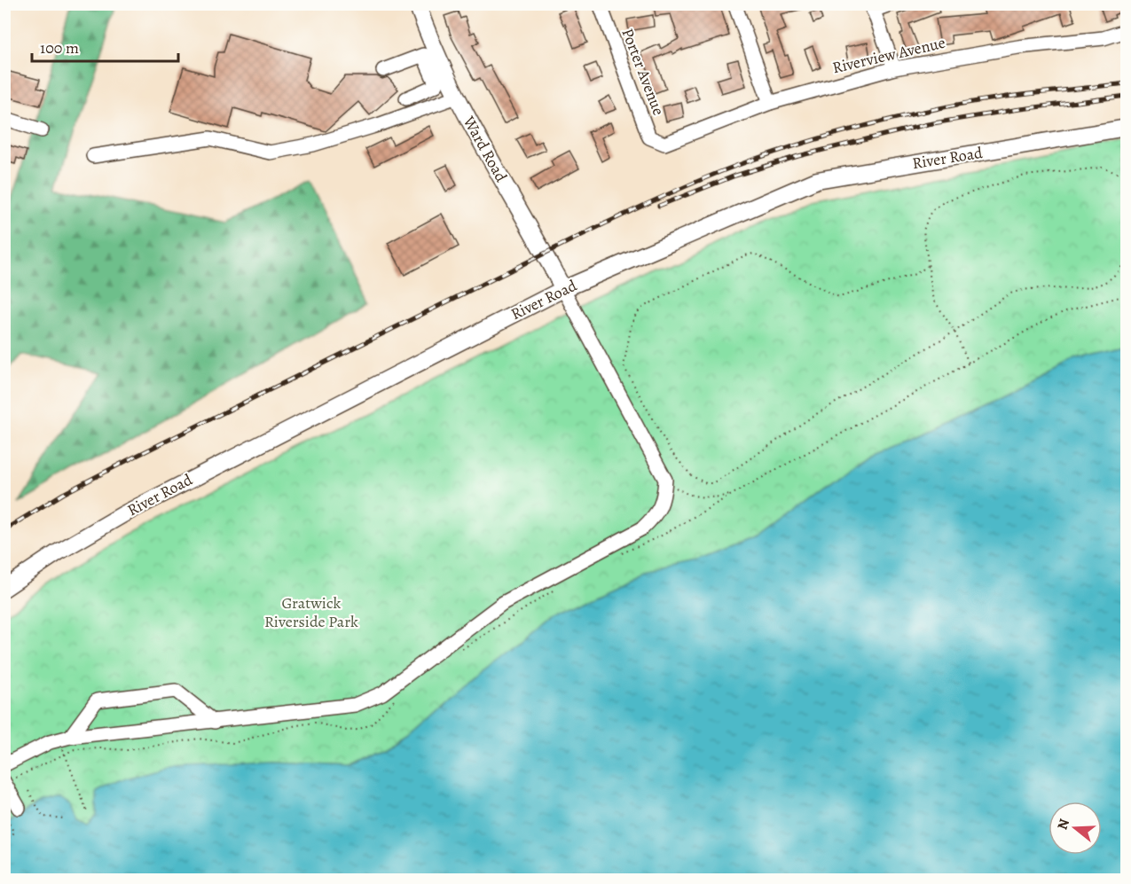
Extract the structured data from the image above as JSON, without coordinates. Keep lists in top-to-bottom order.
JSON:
{
  "streets": {
    "main road": ["Ward Road", "River Road"],
    "street": ["Riverview Avenue", "Porter Avenue"]
  },
  "crossings": [
    ["Riverview Avenue", "Porter Avenue"],
    ["Ward Road", "River Road"]
  ],
  "parks": ["Gratwick Riverside Park"],
  "scale_bar": "100 m",
  "north": "left"
}
